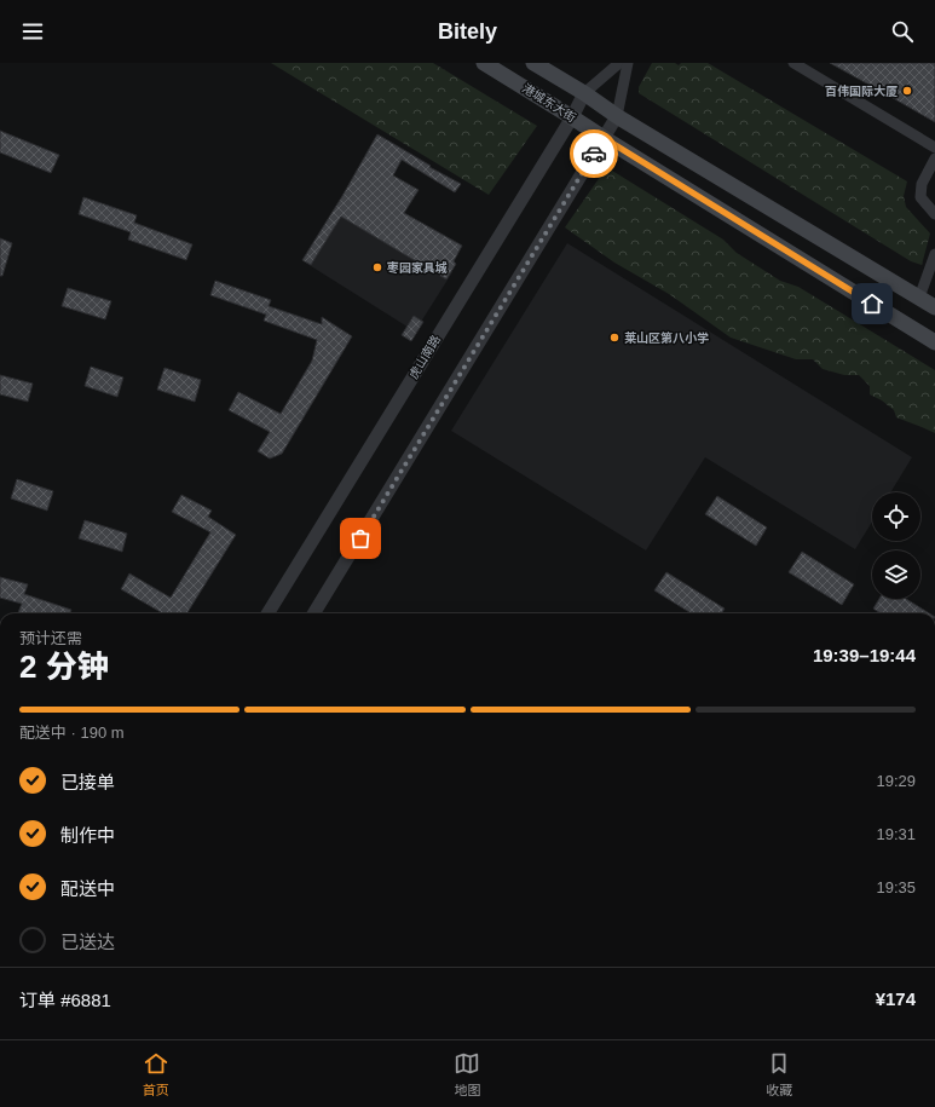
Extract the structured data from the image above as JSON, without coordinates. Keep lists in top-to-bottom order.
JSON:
{
  "streets": {
    "main road": ["港城东大街"],
    "street": ["虎山南路"]
  },
  "crossings": [
    ["港城东大街", "虎山南路"]
  ],
  "places": ["百伟国际大厦", "枣园家具城", "莱山区第八小学"],
  "page": {
    "header": "Bitely",
    "heading": ["2 分钟", "预计还需", "19:39–19:44"],
    "panel": ["订单 #6881", "¥174"],
    "bar": "配送中 · 190 m",
    "list": [
      ["已接单", "19:29"],
      ["制作中", "19:31"],
      ["配送中", "19:35"],
      "已送达"
    ],
    "tabs": ["首页", "地图", "收藏"]
  }
}
